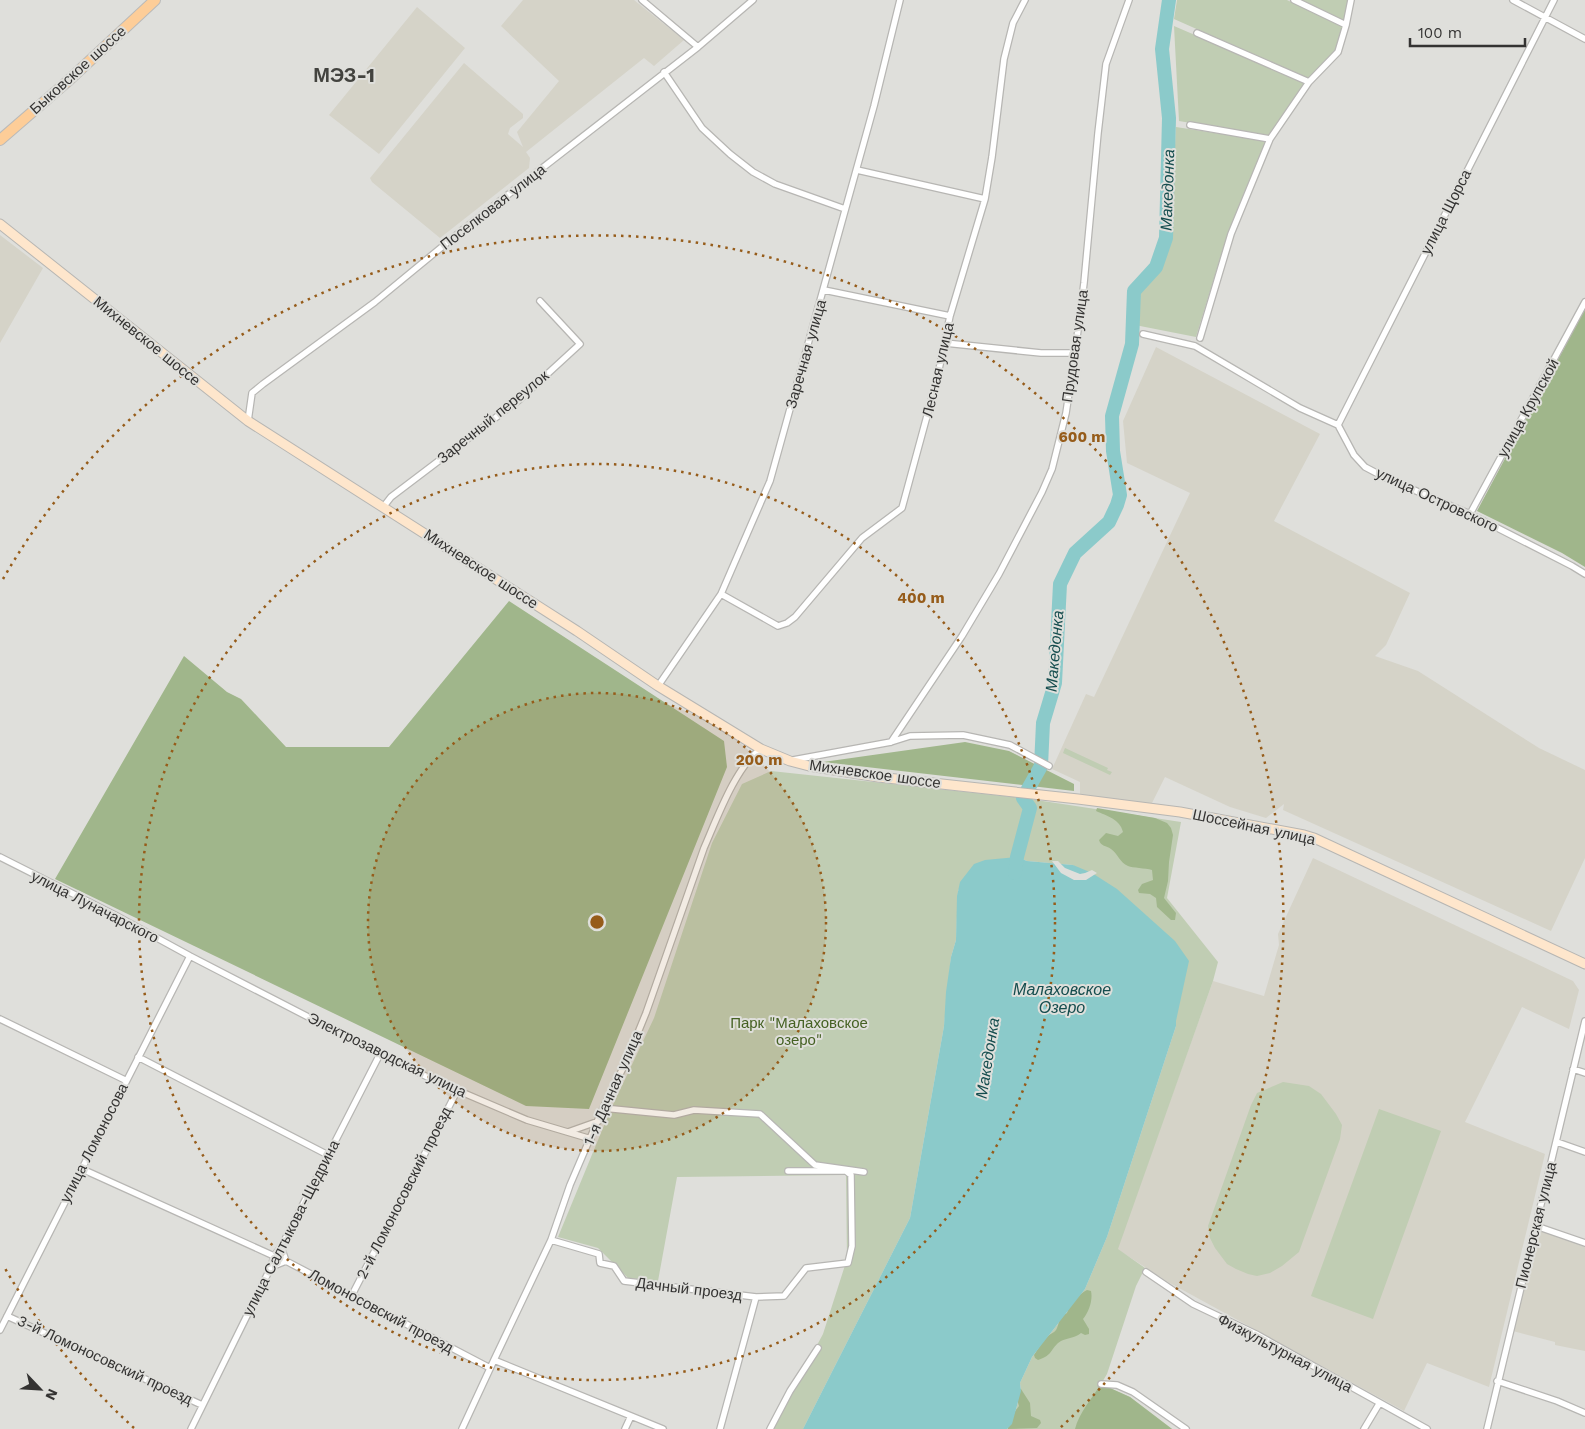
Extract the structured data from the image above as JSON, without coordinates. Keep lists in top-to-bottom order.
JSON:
{
  "streets": {
    "main road": ["Быковское шоссе", "Михневское шоссе", "Шоссейная улица"],
    "street": [
      "Поселковая улица",
      "улица Щорса",
      "Прудовая улица",
      "Заречная улица",
      "Лесная улица",
      "улица Крупской",
      "Заречный переулок",
      "улица Островского",
      "улица Луначарского",
      "Электрозаводская улица",
      "1-я Дачная улица",
      "улица Ломоносова",
      "2-й Ломоносовский проезд",
      "Пионерская улица",
      "улица Салтыкова-Щедрина",
      "Дачный проезд",
      "Ломоносовский проезд",
      "Физкультурная улица",
      "3-й Ломоносовский проезд"
    ]
  },
  "crossings": [
    ["Поселковая улица", "Михневское шоссе"],
    ["улица Щорса", "улица Островского"],
    ["Михневское шоссе", "Заречная улица"],
    ["Михневское шоссе", "Заречный переулок"],
    ["Михневское шоссе", "Шоссейная улица"],
    ["Михневское шоссе", "1-я Дачная улица"],
    ["Заречная улица", "Лесная улица"],
    ["улица Крупской", "улица Островского"],
    ["улица Луначарского", "Электрозаводская улица"],
    ["улица Луначарского", "улица Ломоносова"],
    ["Электрозаводская улица", "1-я Дачная улица"],
    ["Электрозаводская улица", "улица Ломоносова"],
    ["Электрозаводская улица", "2-й Ломоносовский проезд"],
    ["Электрозаводская улица", "улица Салтыкова-Щедрина"],
    ["1-я Дачная улица", "Дачный проезд"],
    ["1-я Дачная улица", "Ломоносовский проезд"],
    ["улица Ломоносова", "3-й Ломоносовский проезд"],
    ["2-й Ломоносовский проезд", "Ломоносовский проезд"],
    ["улица Салтыкова-Щедрина", "3-й Ломоносовский проезд"]
  ],
  "districts": ["МЭЗ-1"],
  "water": ["Македонка", "Малаховское Озеро"],
  "parks": ["Парк \"Малаховское озеро\""],
  "scale_bar": "100 m",
  "north": "bottom right",
  "rings": ["600 m", "400 m", "200 m"]
}
